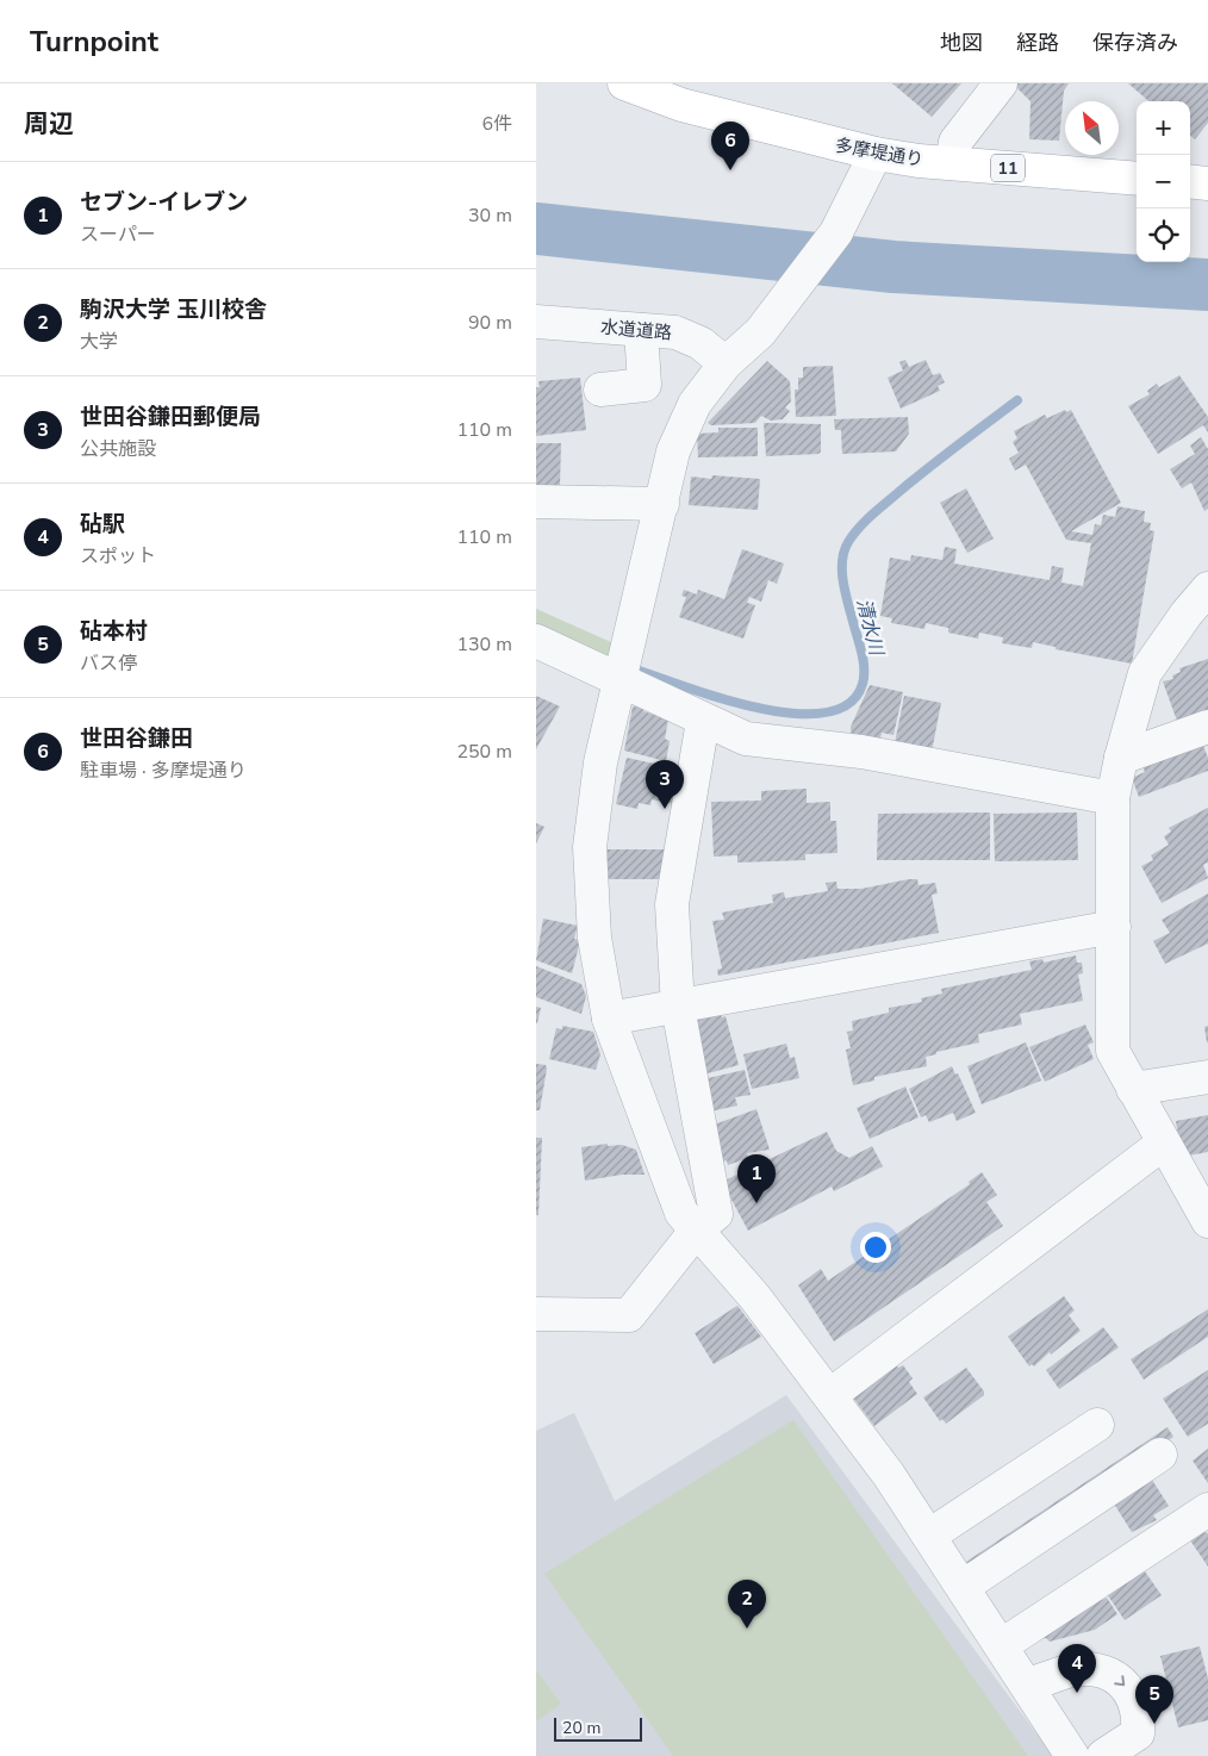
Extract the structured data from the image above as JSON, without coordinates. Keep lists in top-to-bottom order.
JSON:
{
  "streets": {
    "main road": ["多摩堤通り", "11"],
    "street": ["水道道路"]
  },
  "water": ["清水川"],
  "scale_bar": "20 m",
  "north": "top left",
  "page": {
    "header": "Turnpoint",
    "nav": ["地図", "経路", "保存済み"],
    "heading": ["周辺", "6件"],
    "map_buttons": ["+", "−"],
    "pins": [
      "6",
      "3",
      "1",
      "2",
      "4",
      "5"
    ],
    "list": [
      {
        "mark": "1",
        "name": "セブン-イレブン",
        "note": "スーパー",
        "value": "30 m"
      },
      {
        "mark": "2",
        "name": "駒沢大学 玉川校舎",
        "note": "大学",
        "value": "90 m"
      },
      {
        "mark": "3",
        "name": "世田谷鎌田郵便局",
        "note": "公共施設",
        "value": "110 m"
      },
      {
        "mark": "4",
        "name": "砧駅",
        "note": "スポット",
        "value": "110 m"
      },
      {
        "mark": "5",
        "name": "砧本村",
        "note": "バス停",
        "value": "130 m"
      },
      {
        "mark": "6",
        "name": "世田谷鎌田",
        "note": "駐車場 · 多摩堤通り",
        "value": "250 m"
      }
    ],
    "scale": "20 m"
  }
}
